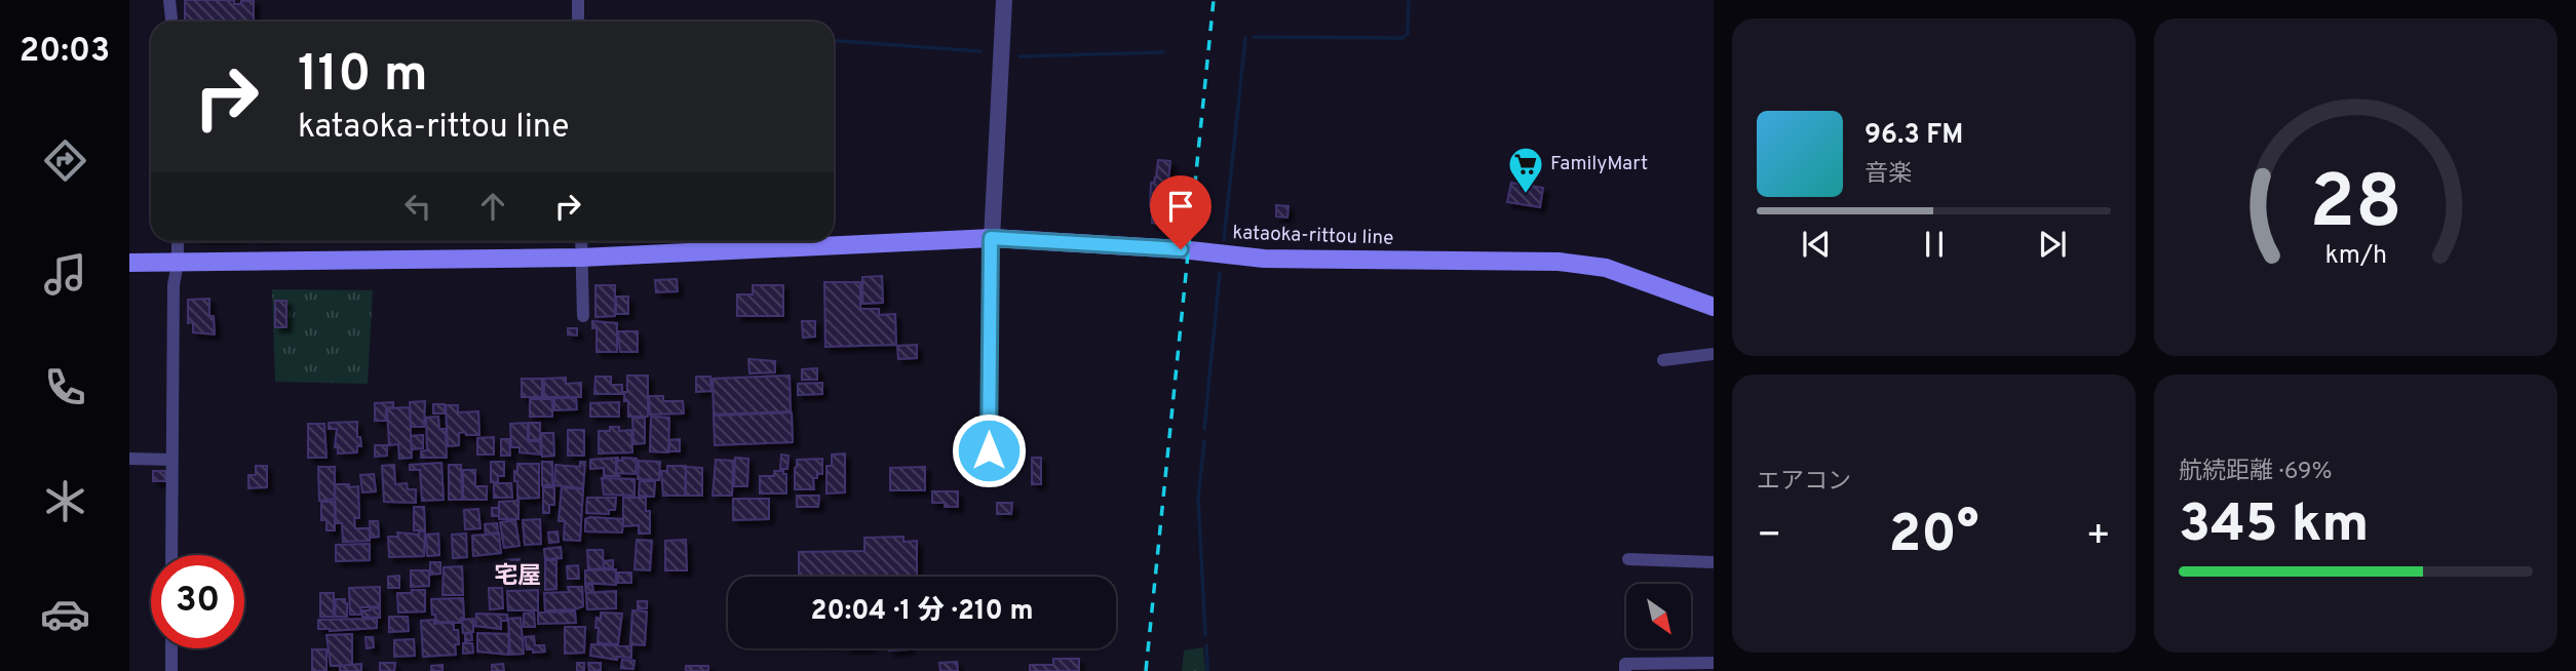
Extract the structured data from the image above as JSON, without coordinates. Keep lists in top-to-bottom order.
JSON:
{
  "streets": {
    "main road": ["kataoka-rittou line"]
  },
  "districts": ["宅屋"],
  "places": {
    "supermarket": ["FamilyMart"]
  },
  "north": "bottom right",
  "page": {
    "tabs": "20:03",
    "turn": ["110 m", "kataoka-rittou line"],
    "song": ["96.3 FM", "音楽"],
    "tile": [
      "エアコン",
      ["航続距離 · 69%", "345 km"]
    ],
    "heat": ["−", "20°", "+"],
    "limit": "30",
    "trip": "20:04 · 1 分 · 210 m",
    "gauge": ["28", "km/h"]
  }
}
